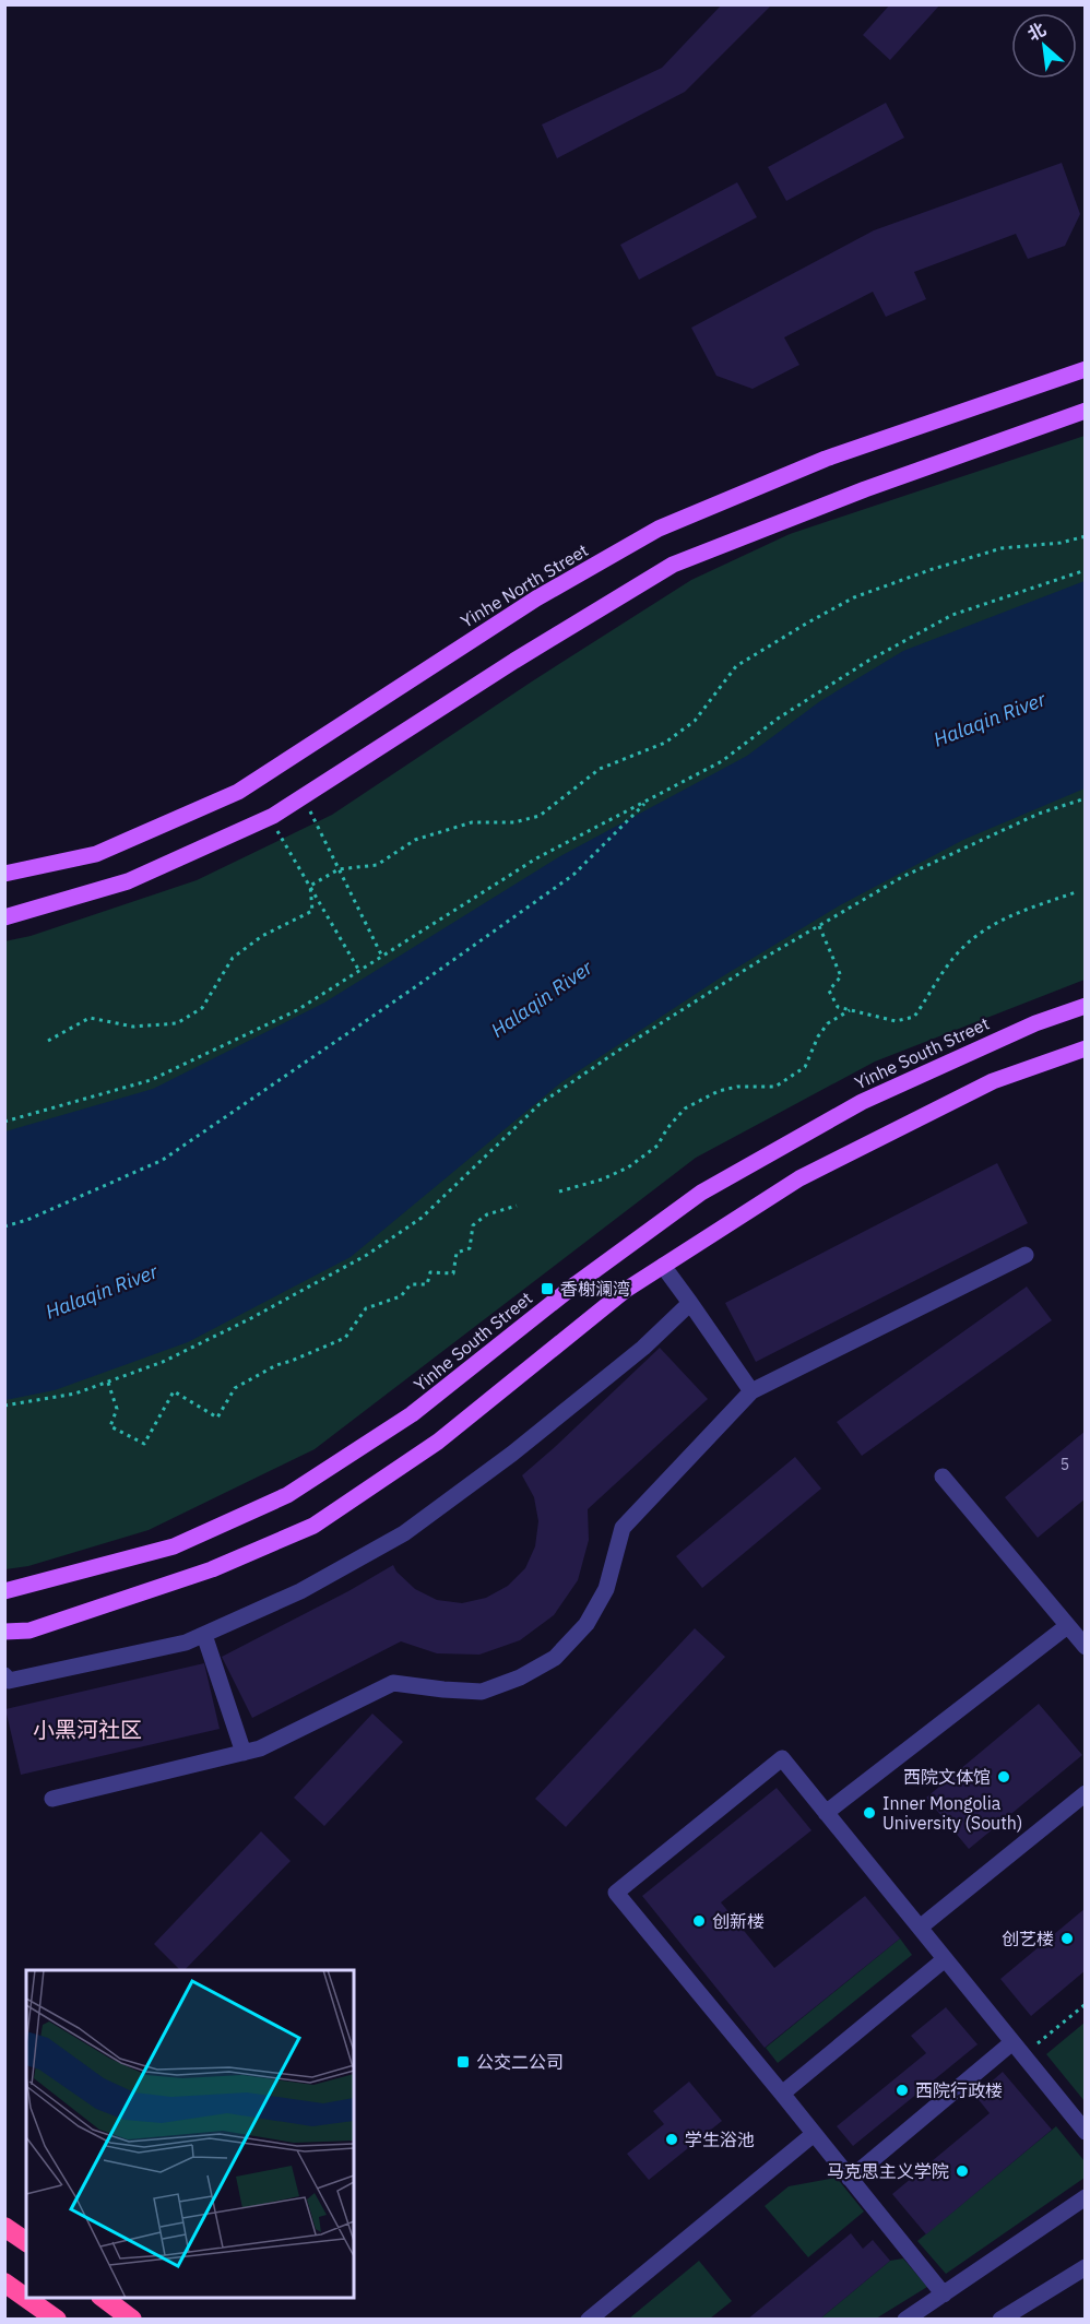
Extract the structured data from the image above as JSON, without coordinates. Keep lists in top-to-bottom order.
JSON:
{
  "streets": {
    "main road": ["Yinhe North Street", "Yinhe South Street"]
  },
  "districts": ["小黑河社区"],
  "water": ["Halaqin River"],
  "places": {
    "transit": ["香榭澜湾", "公交二公司"],
    "other": [
      "西院文体馆",
      "Inner Mongolia University (South)",
      "创新楼",
      "创艺楼",
      "西院行政楼",
      "学生浴池",
      "马克思主义学院"
    ]
  },
  "house_numbers": ["5"],
  "north": "top left"
}
